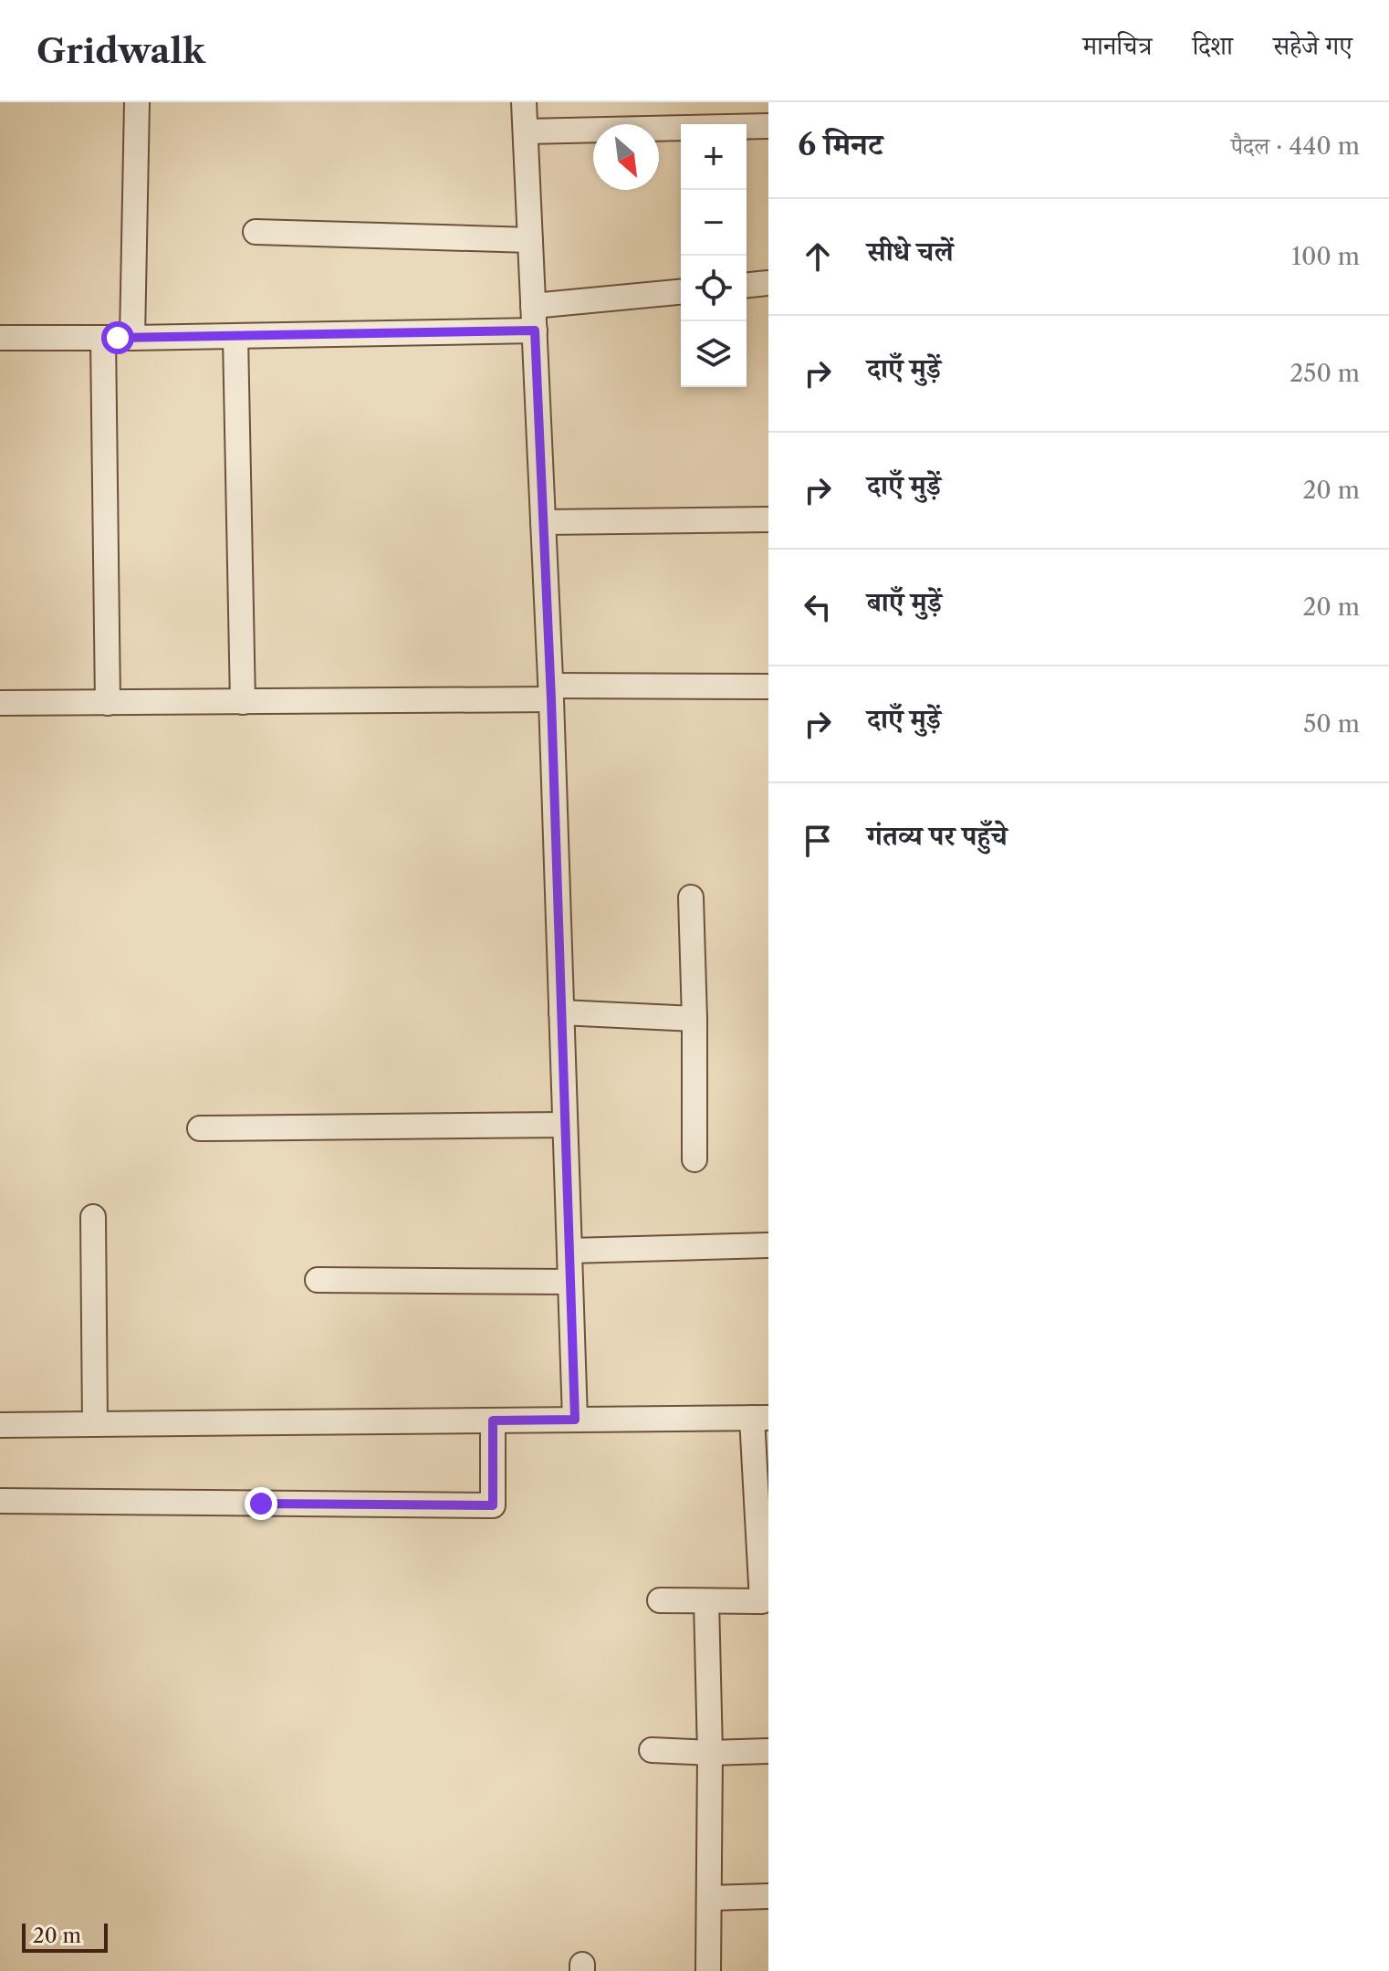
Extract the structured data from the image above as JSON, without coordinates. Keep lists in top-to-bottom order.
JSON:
{
  "scale_bar": "20 m",
  "north": "bottom right",
  "page": {
    "header": "Gridwalk",
    "nav": ["मानचित्र", "दिशा", "सहेजे गए"],
    "heading": ["6 मिनट", "पैदल · 440 m"],
    "map_buttons": ["+", "−"],
    "list": [
      ["सीधे चलें", "100 m"],
      ["दाएँ मुड़ें", "250 m"],
      ["दाएँ मुड़ें", "20 m"],
      ["बाएँ मुड़ें", "20 m"],
      ["दाएँ मुड़ें", "50 m"],
      "गंतव्य पर पहुँचे"
    ],
    "scale": "20 m"
  }
}
